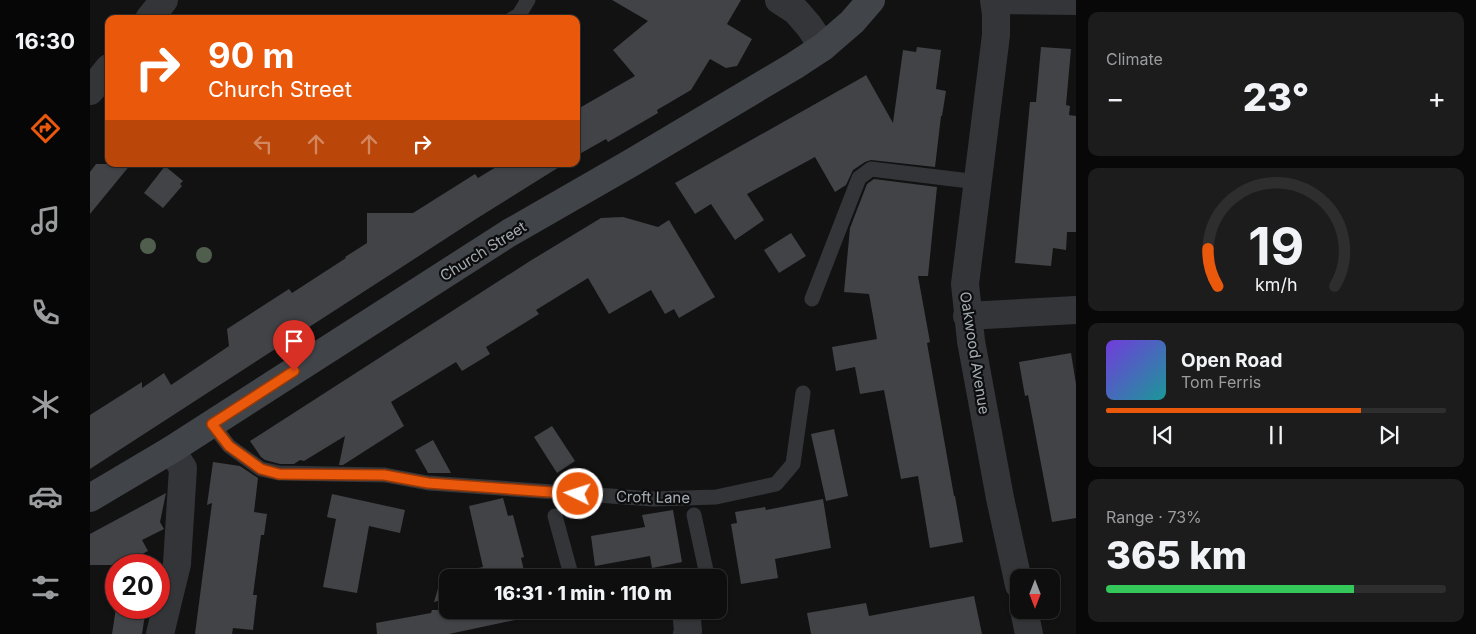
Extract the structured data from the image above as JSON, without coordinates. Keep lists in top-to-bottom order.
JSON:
{
  "streets": {
    "main road": ["Church Street"],
    "street": ["Oakwood Avenue"],
    "lane": ["Croft Lane"]
  },
  "crossings": [
    ["Church Street", "Croft Lane"]
  ],
  "north": "bottom",
  "page": {
    "tabs": "16:30",
    "tile": [
      "Climate",
      ["Range · 73%", "365 km"]
    ],
    "turn": ["90 m", "Church Street"],
    "heat": ["−", "23°", "+"],
    "song": ["Open Road", "Tom Ferris"],
    "limit": "20",
    "trip": "16:31 · 1 min · 110 m",
    "gauge": ["19", "km/h"]
  }
}
